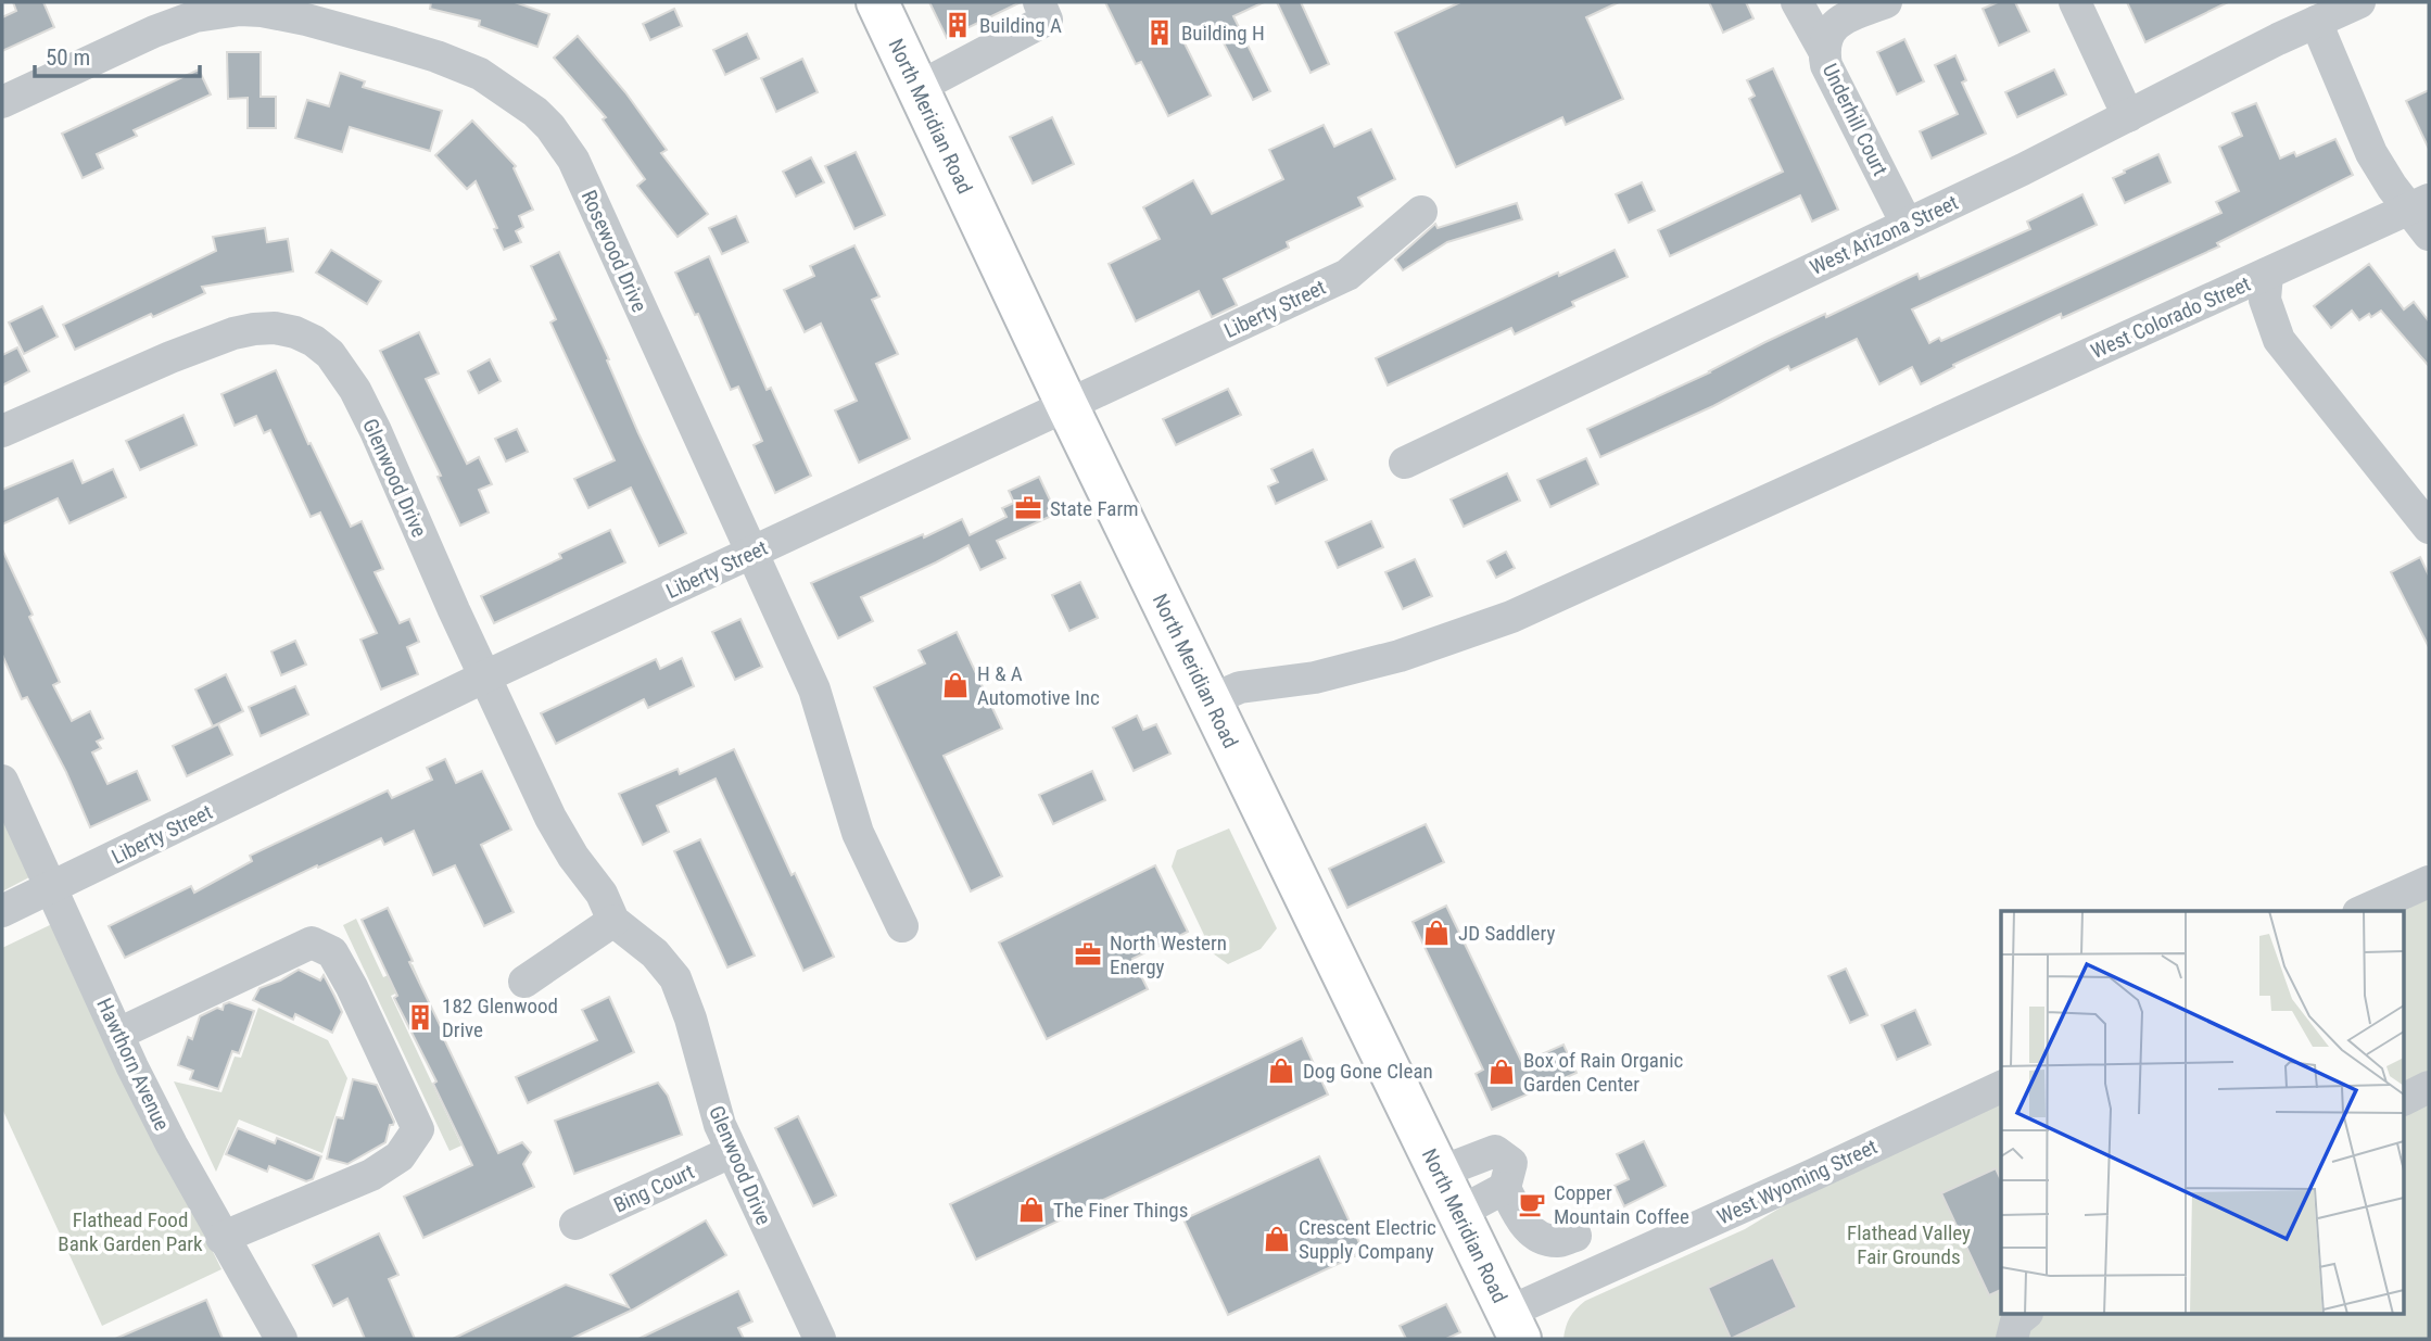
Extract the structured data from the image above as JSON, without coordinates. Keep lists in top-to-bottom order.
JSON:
{
  "streets": {
    "main road": ["North Meridian Road"],
    "street": [
      "Underhill Court",
      "West Arizona Street",
      "Rosewood Drive",
      "Liberty Street",
      "West Colorado Street",
      "Glenwood Drive",
      "Hawthorn Avenue",
      "West Wyoming Street",
      "Bing Court"
    ]
  },
  "crossings": [
    ["North Meridian Road", "Liberty Street"],
    ["North Meridian Road", "West Colorado Street"],
    ["North Meridian Road", "West Wyoming Street"],
    ["Underhill Court", "West Arizona Street"],
    ["Rosewood Drive", "Liberty Street"],
    ["Liberty Street", "Glenwood Drive"],
    ["Liberty Street", "Hawthorn Avenue"],
    ["Glenwood Drive", "Bing Court"]
  ],
  "parks": ["Flathead Food Bank Garden Park", "Flathead Valley Fair Grounds"],
  "places": {
    "building": ["Building A", "Building H", "182 Glenwood Drive"],
    "office": ["State Farm", "North Western Energy"],
    "shop": [
      "H & A Automotive Inc",
      "JD Saddlery",
      "Dog Gone Clean",
      "Box of Rain Organic Garden Center",
      "The Finer Things",
      "Crescent Electric Supply Company"
    ],
    "cafe": ["Copper Mountain Coffee"]
  },
  "scale_bar": "50 m"
}
